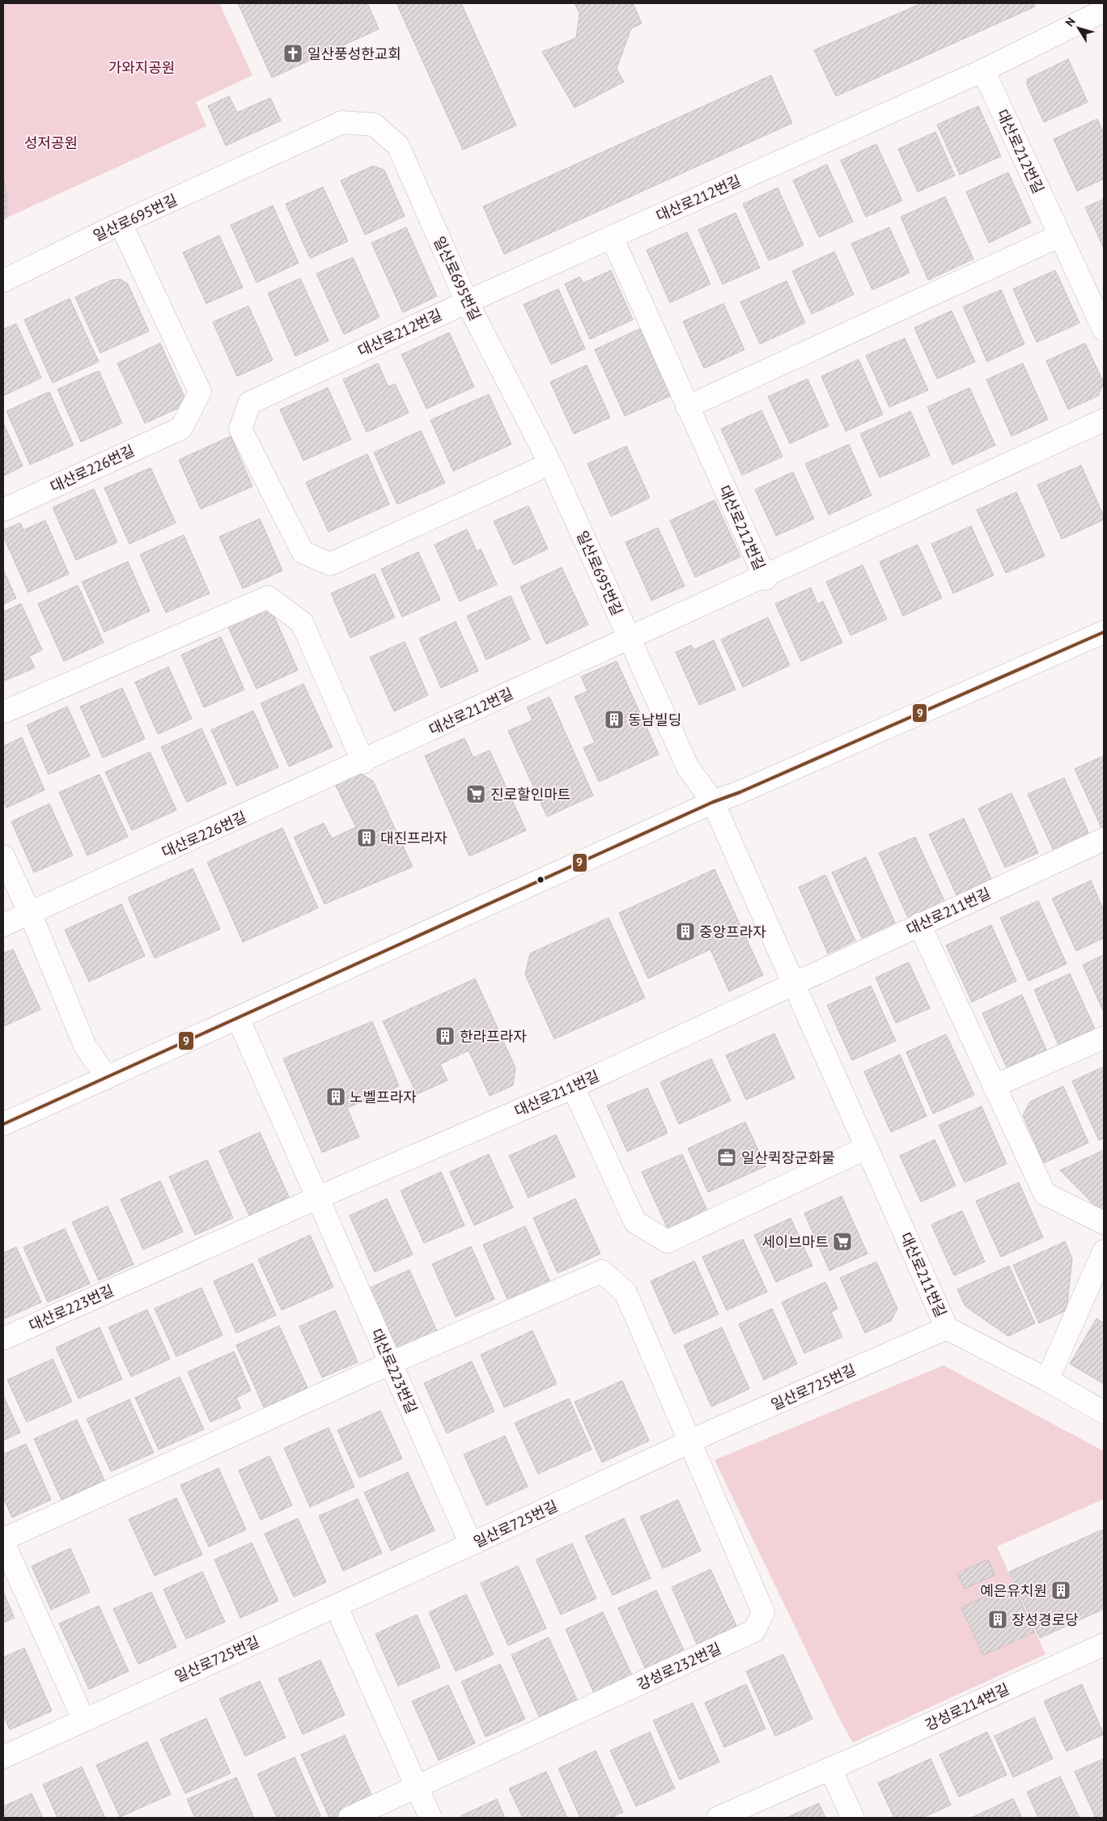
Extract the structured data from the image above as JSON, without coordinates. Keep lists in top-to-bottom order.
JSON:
{
  "streets": {
    "street": [
      "대산로212번길",
      "일산로695번길",
      "대산로226번길",
      "대산로211번길",
      "대산로223번길",
      "일산로725번길",
      "강성로232번길",
      "강성로214번길"
    ]
  },
  "crossings": [
    ["대산로212번길", "일산로695번길"],
    ["대산로212번길", "대산로226번길"],
    ["일산로695번길", "대산로226번길"],
    ["일산로695번길", "대산로211번길"],
    ["대산로211번길", "대산로223번길"],
    ["대산로211번길", "일산로725번길"],
    ["대산로223번길", "일산로725번길"],
    ["대산로223번길", "강성로232번길"],
    ["일산로725번길", "강성로232번길"]
  ],
  "parks": ["가와지공원", "성저공원"],
  "places": {
    "church": ["일산풍성한교회"],
    "building": [
      "동남빌딩",
      "대진프라자",
      "중앙프라자",
      "한라프라자",
      "노벨프라자",
      "예은유치원",
      "장성경로당"
    ],
    "supermarket": ["진로할인마트", "세이브마트"],
    "office": ["일산퀵장군화물"]
  },
  "lines": ["transit line 9"],
  "north": "top left"
}
